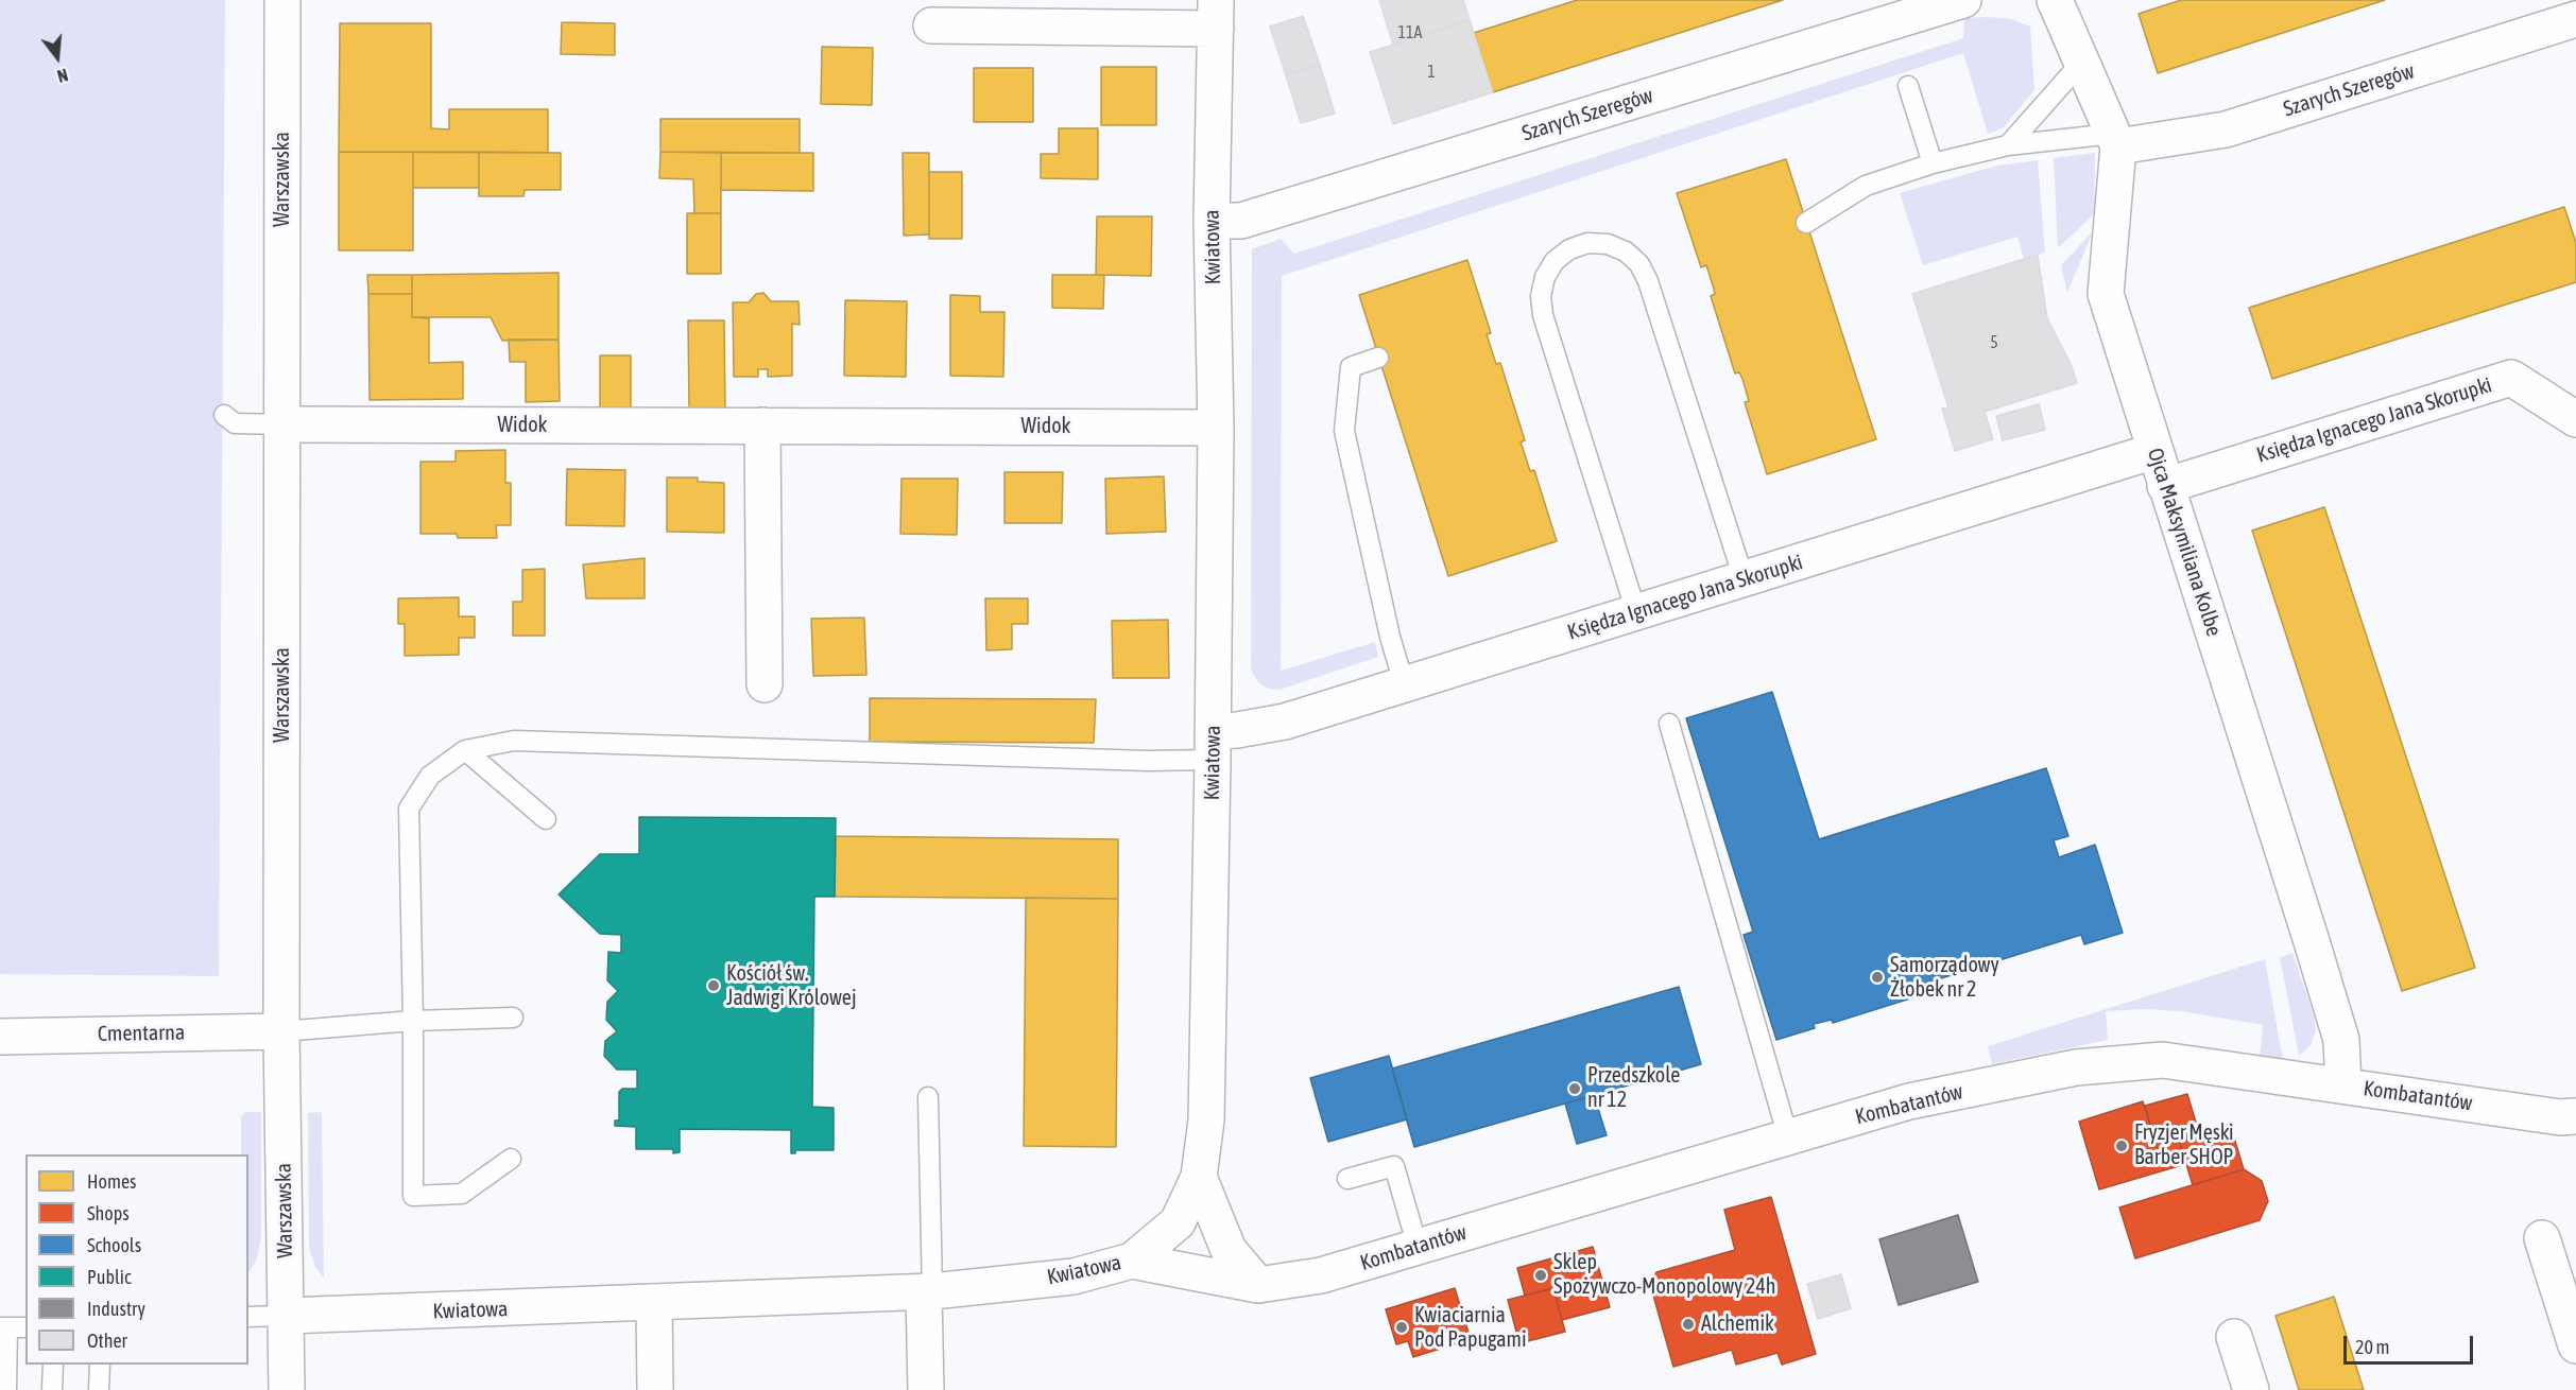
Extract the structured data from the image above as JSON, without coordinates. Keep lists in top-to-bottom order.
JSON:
{
  "streets": {
    "street": [
      "Szarych Szeregów",
      "Warszawska",
      "Kwiatowa",
      "Księdza Ignacego Jana Skorupki",
      "Widok",
      "Ojca Maksymiliana Kolbe",
      "Cmentarna",
      "Kombatantów"
    ]
  },
  "crossings": [
    ["Szarych Szeregów", "Kwiatowa"],
    ["Szarych Szeregów", "Ojca Maksymiliana Kolbe"],
    ["Warszawska", "Kwiatowa"],
    ["Warszawska", "Widok"],
    ["Warszawska", "Cmentarna"],
    ["Kwiatowa", "Księdza Ignacego Jana Skorupki"],
    ["Kwiatowa", "Widok"],
    ["Kwiatowa", "Kombatantów"],
    ["Księdza Ignacego Jana Skorupki", "Ojca Maksymiliana Kolbe"],
    ["Ojca Maksymiliana Kolbe", "Kombatantów"]
  ],
  "places": [
    "Samorządowy Żłobek nr 2",
    "Kościół św. Jadwigi Królowej",
    "Przedszkole nr 12",
    "Fryzjer Męski Barber SHOP",
    "Sklep Spożywczo-Monopolowy 24h",
    "Alchemik",
    "Kwiaciarnia Pod Papugami"
  ],
  "house_numbers": ["11A", "1", "5"],
  "legend": [
    "Homes",
    "Shops",
    "Schools",
    "Public",
    "Industry",
    "Other"
  ],
  "scale_bar": "20 m",
  "north": "bottom"
}
